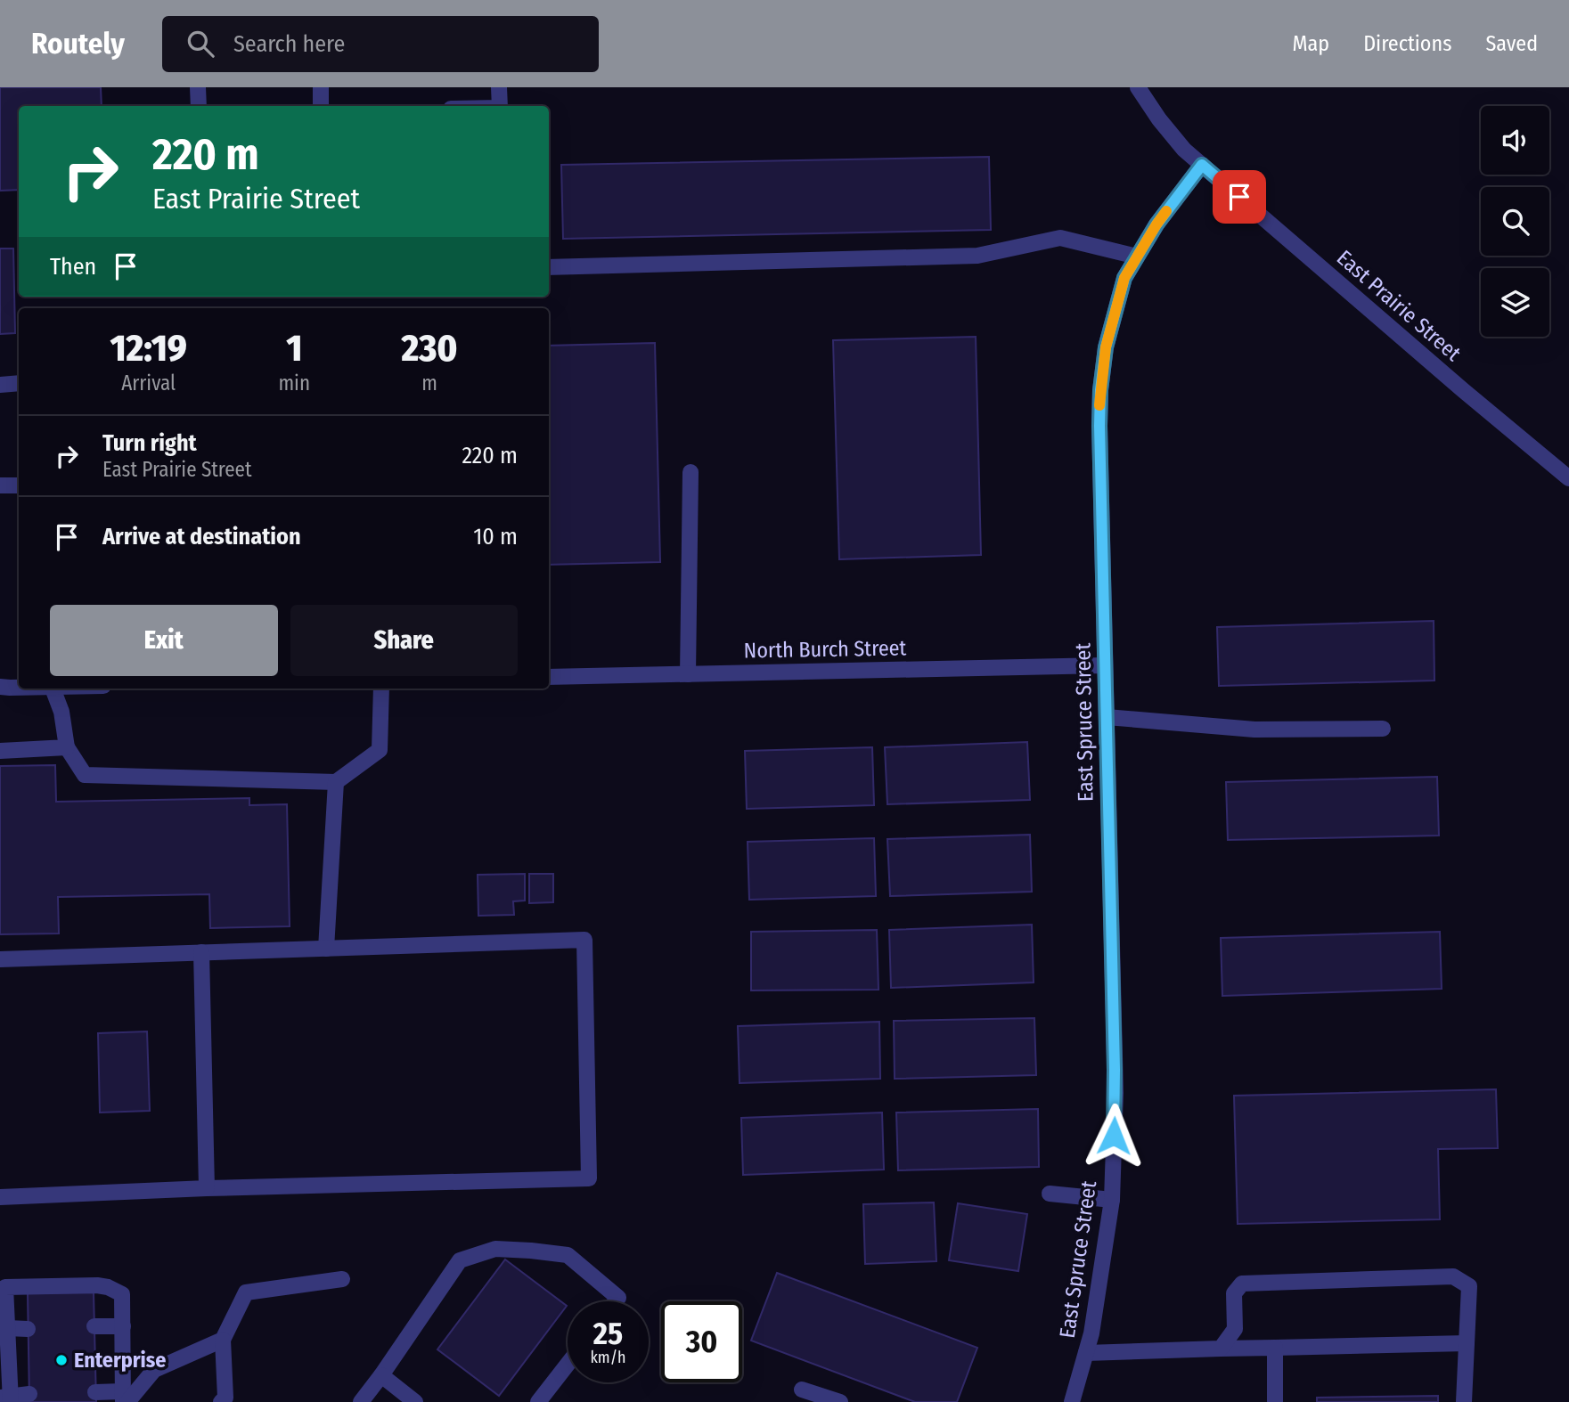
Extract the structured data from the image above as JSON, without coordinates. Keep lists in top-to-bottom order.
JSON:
{
  "streets": {
    "street": ["East Prairie Street", "North Burch Street", "East Spruce Street"]
  },
  "crossings": [
    ["East Prairie Street", "East Spruce Street"],
    ["North Burch Street", "East Spruce Street"]
  ],
  "places": ["Enterprise"],
  "page": {
    "header": "Routely",
    "search": "Search here",
    "nav": ["Map", "Directions", "Saved"],
    "turn": ["220 m", "East Prairie Street"],
    "then": "Then",
    "eta": [
      "12:19",
      "Arrival",
      "1",
      "min",
      "230",
      "m"
    ],
    "list": [
      {
        "name": "Turn right",
        "note": "East Prairie Street",
        "value": "220 m"
      },
      {
        "name": "Arrive at destination",
        "value": "10 m"
      }
    ],
    "buttons": ["Exit", "Share"],
    "speed": "25 km/h",
    "limit": "30"
  }
}
